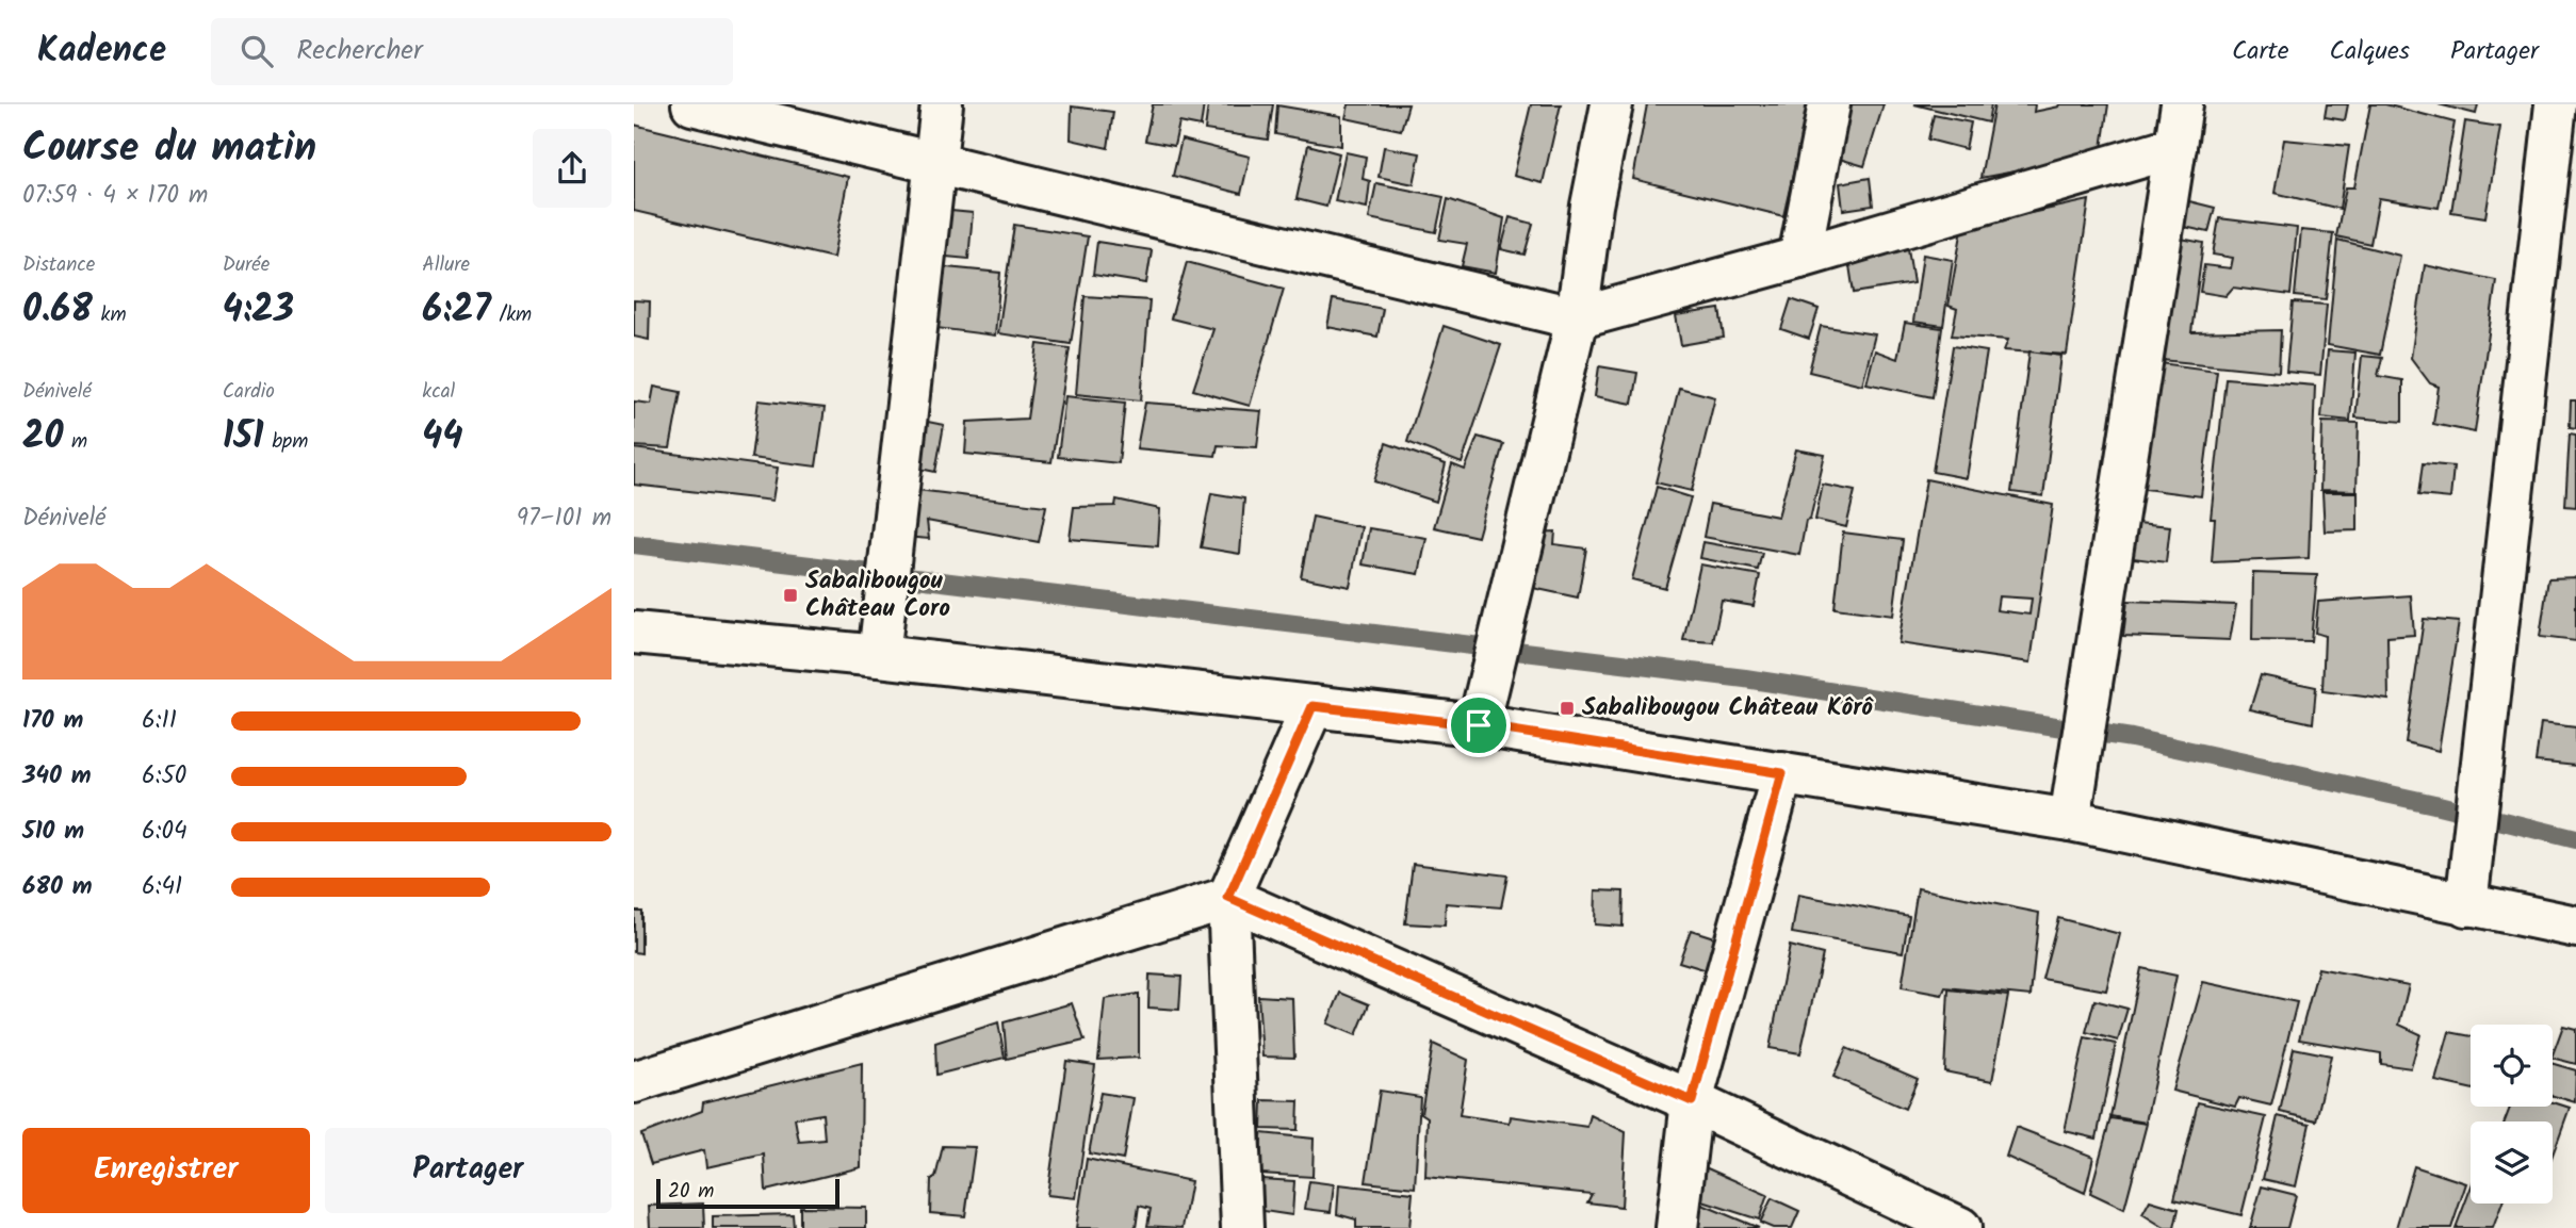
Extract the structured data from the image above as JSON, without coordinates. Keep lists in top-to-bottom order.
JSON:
{
  "places": {
    "transit": ["Sabalibougou Château Coro", "Sabalibougou Château Kôrô"]
  },
  "scale_bar": "20 m",
  "page": {
    "header": "Kadence",
    "search": "Rechercher",
    "nav": ["Carte", "Calques", "Partager"],
    "heading": ["Course du matin", "07:59 · 4 × 170 m"],
    "stats": [
      ["Distance", "0.68 km"],
      ["Durée", "4:23"],
      ["Allure", "6:27 /km"],
      ["Dénivelé", "20 m"],
      ["Cardio", "151 bpm"],
      ["kcal", "44"]
    ],
    "chart": ["Dénivelé", "97–101 m"],
    "list": [
      {
        "name": "170 m",
        "note": "6:11"
      },
      {
        "name": "340 m",
        "note": "6:50"
      },
      {
        "name": "510 m",
        "note": "6:04"
      },
      {
        "name": "680 m",
        "note": "6:41"
      }
    ],
    "buttons": ["Enregistrer", "Partager"],
    "scale": "20 m"
  }
}
